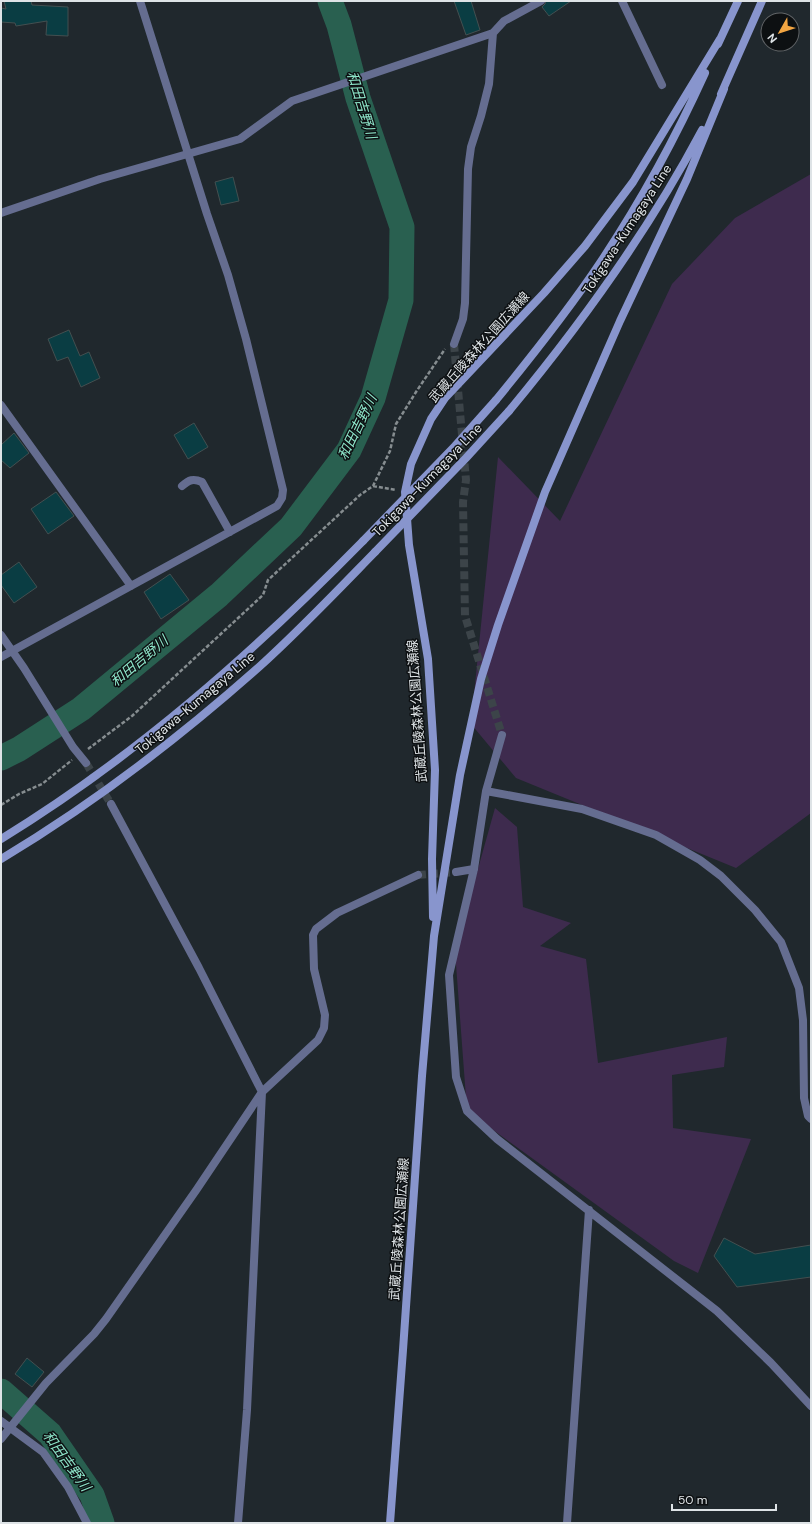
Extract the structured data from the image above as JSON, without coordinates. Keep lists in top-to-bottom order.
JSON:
{
  "streets": {
    "main road": ["Tokigawa-Kumagaya Line", "武蔵丘陵森林公園広瀬線"]
  },
  "crossings": [
    ["Tokigawa-Kumagaya Line", "武蔵丘陵森林公園広瀬線"]
  ],
  "water": ["和田吉野川"],
  "scale_bar": "50 m",
  "north": "bottom left"
}
